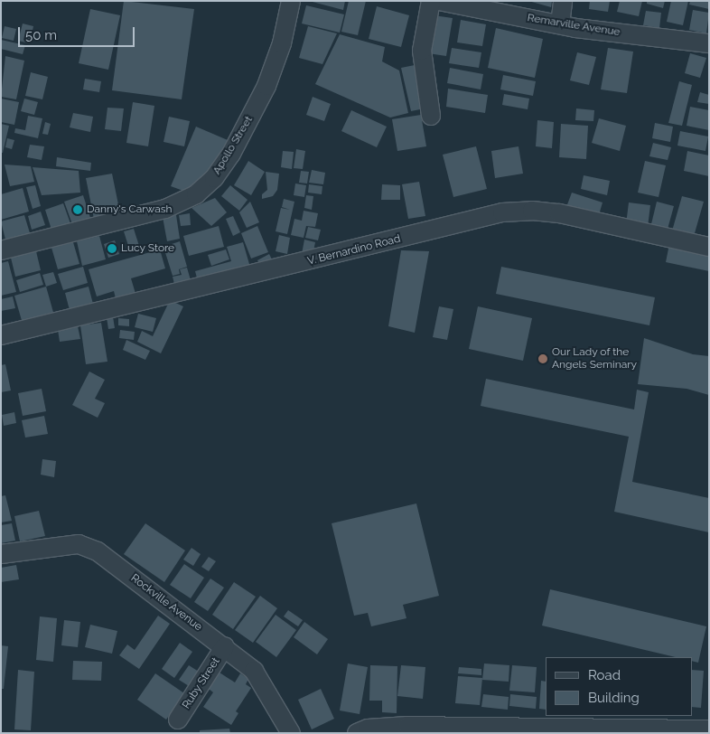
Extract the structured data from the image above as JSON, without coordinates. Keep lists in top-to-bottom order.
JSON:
{
  "streets": {
    "street": [
      "Remarville Avenue",
      "Apollo Street",
      "V. Bernardino Road",
      "Rockville Avenue",
      "Ruby Street"
    ]
  },
  "crossings": [
    ["Rockville Avenue", "Ruby Street"]
  ],
  "places": ["Danny's Carwash", "Lucy Store", "Our Lady of the Angels Seminary"],
  "legend": ["Road", "Building"],
  "scale_bar": "50 m"
}
